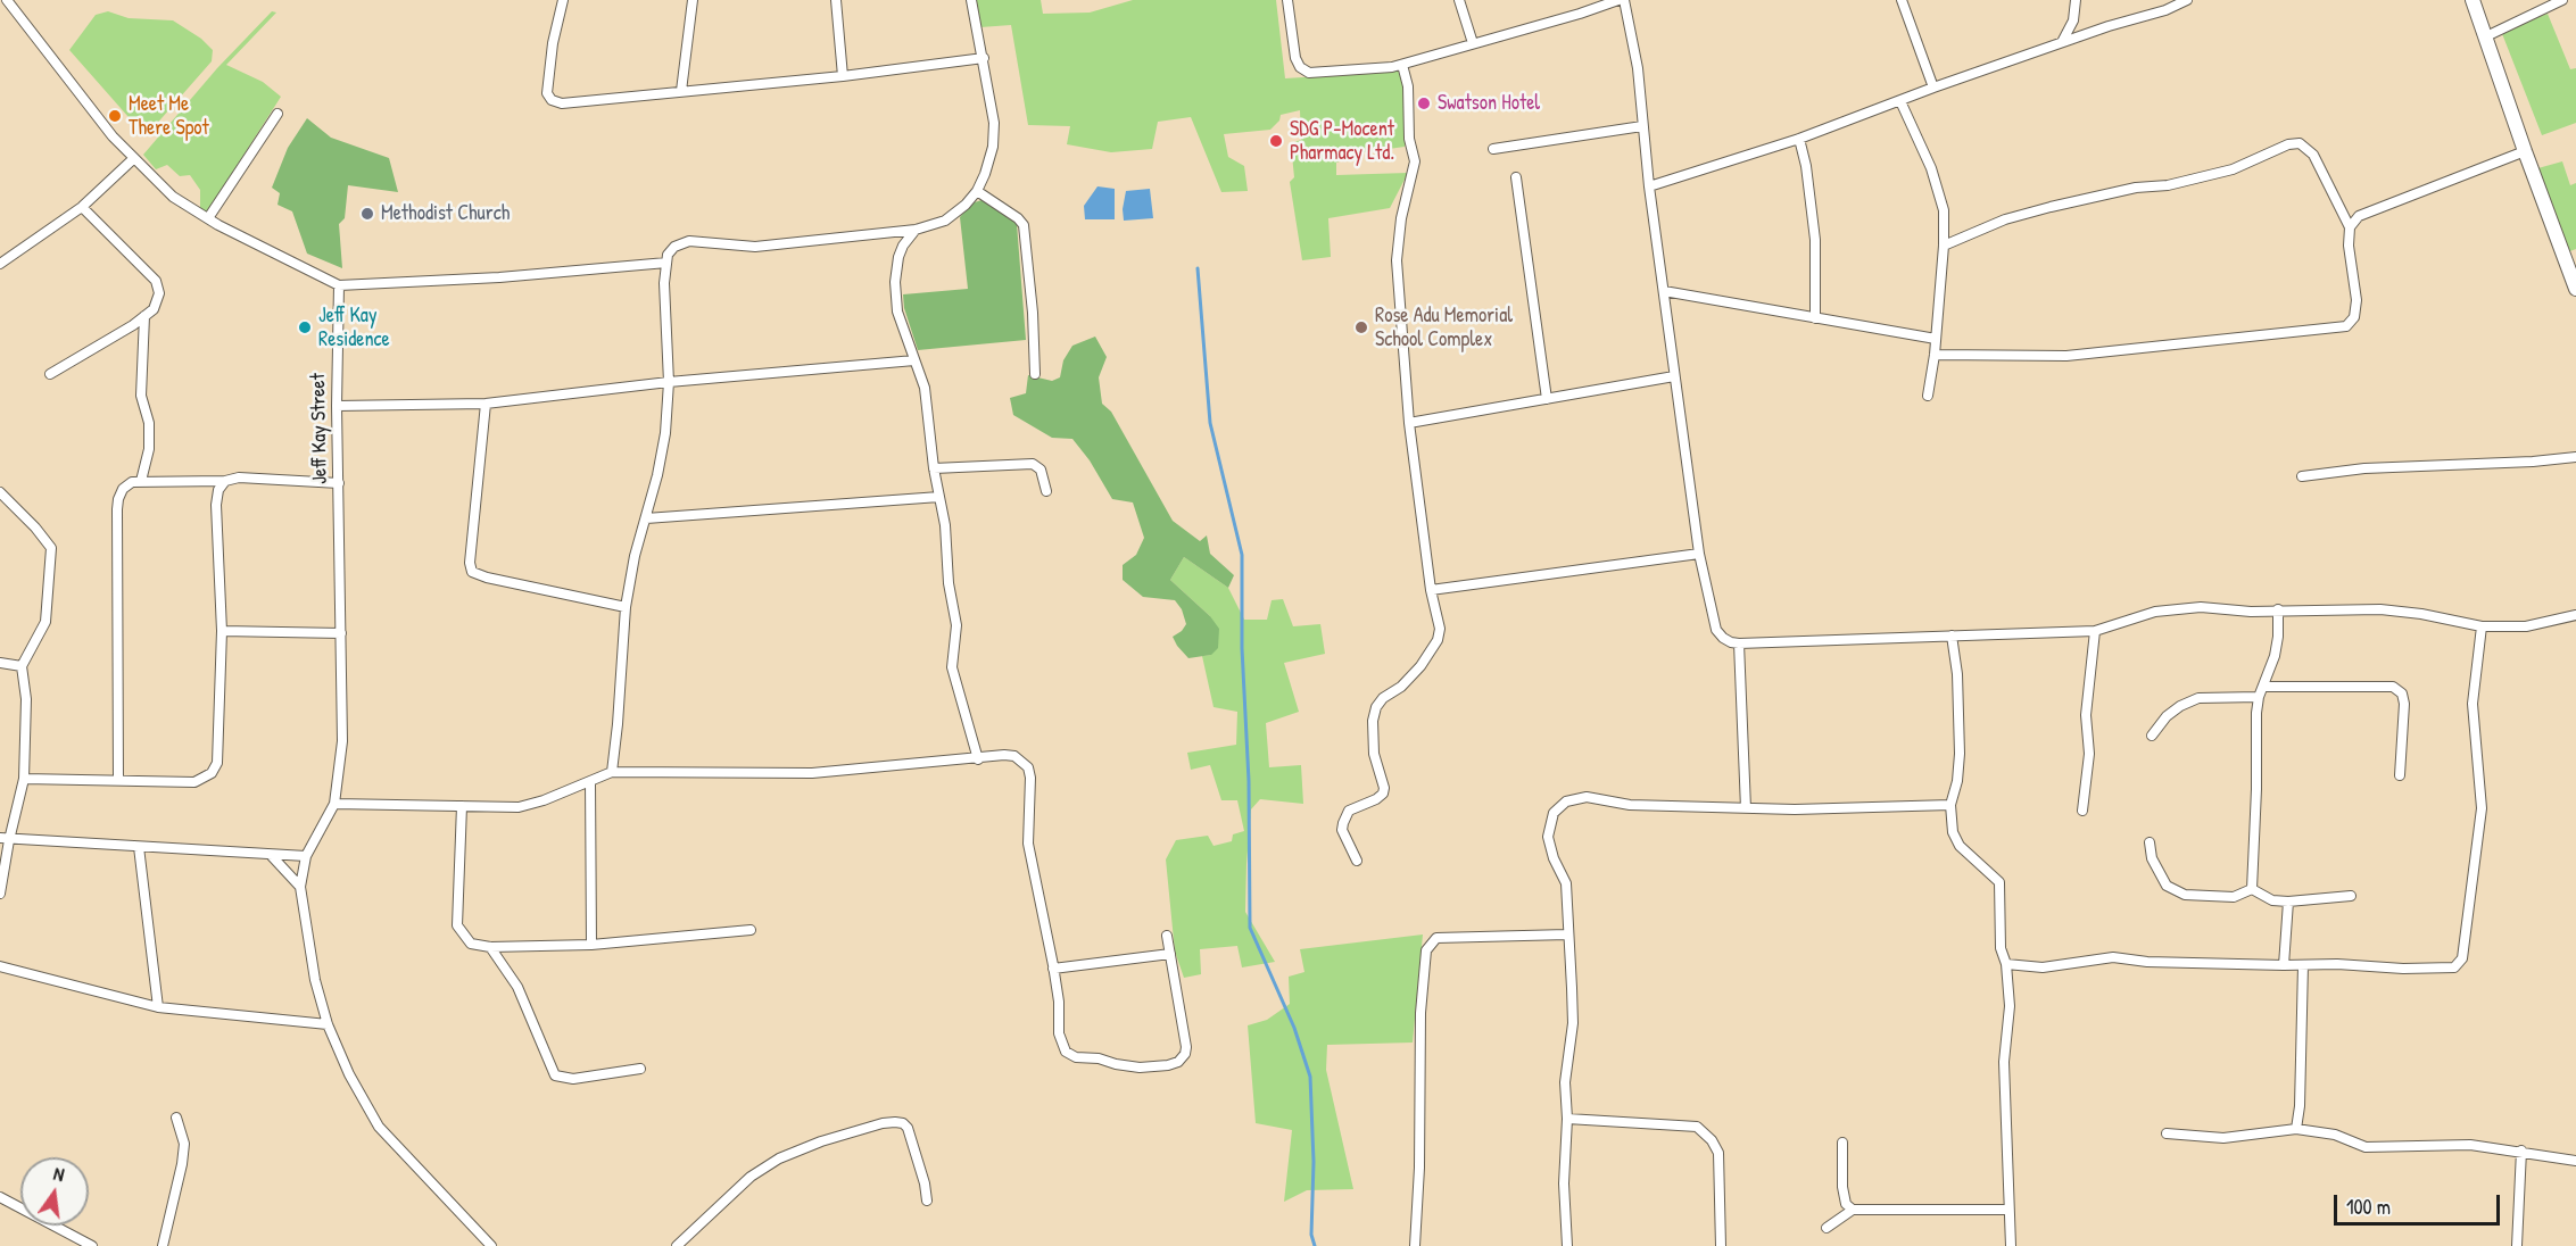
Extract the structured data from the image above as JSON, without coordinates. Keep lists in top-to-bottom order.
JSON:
{
  "streets": {
    "street": ["Jeff Kay Street"]
  },
  "places": [
    "Swatson Hotel",
    "Meet Me There Spot",
    "SDG P-Mocent Pharmacy Ltd.",
    "Methodist Church",
    "Jeff Kay Residence",
    "Rose Adu Memorial School Complex"
  ],
  "scale_bar": "100 m",
  "north": "top"
}
